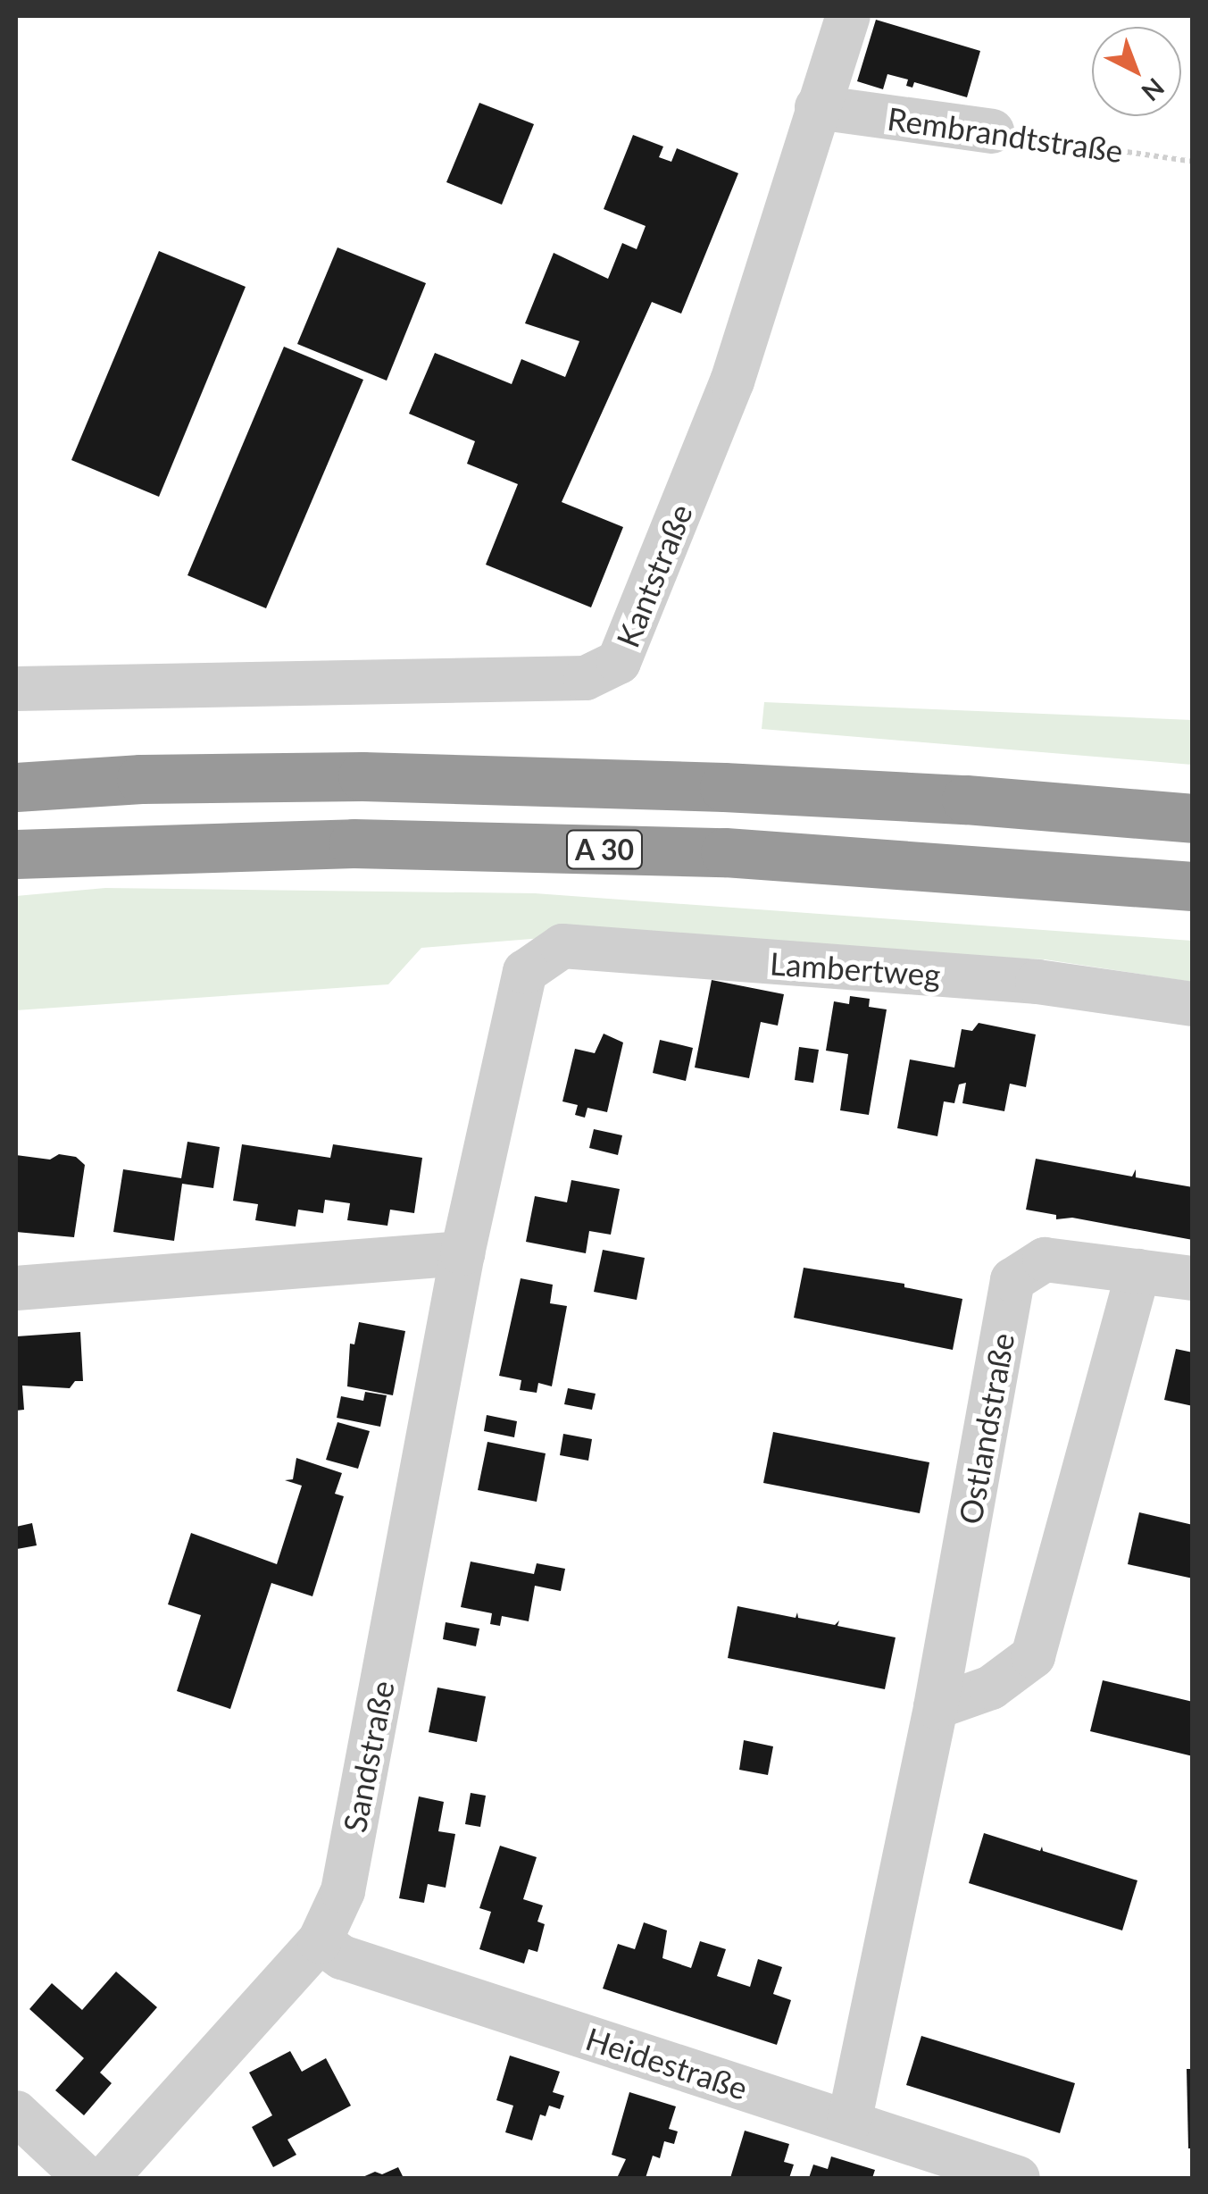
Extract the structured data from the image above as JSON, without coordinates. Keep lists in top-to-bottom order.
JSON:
{
  "streets": {
    "highway": ["A 30"],
    "street": [
      "Rembrandtstraße",
      "Kantstraße",
      "Lambertweg",
      "Ostlandstraße",
      "Sandstraße",
      "Heidestraße"
    ]
  },
  "crossings": [
    ["Rembrandtstraße", "Kantstraße"],
    ["Lambertweg", "Sandstraße"],
    ["Ostlandstraße", "Heidestraße"],
    ["Sandstraße", "Heidestraße"]
  ],
  "north": "bottom right"
}
